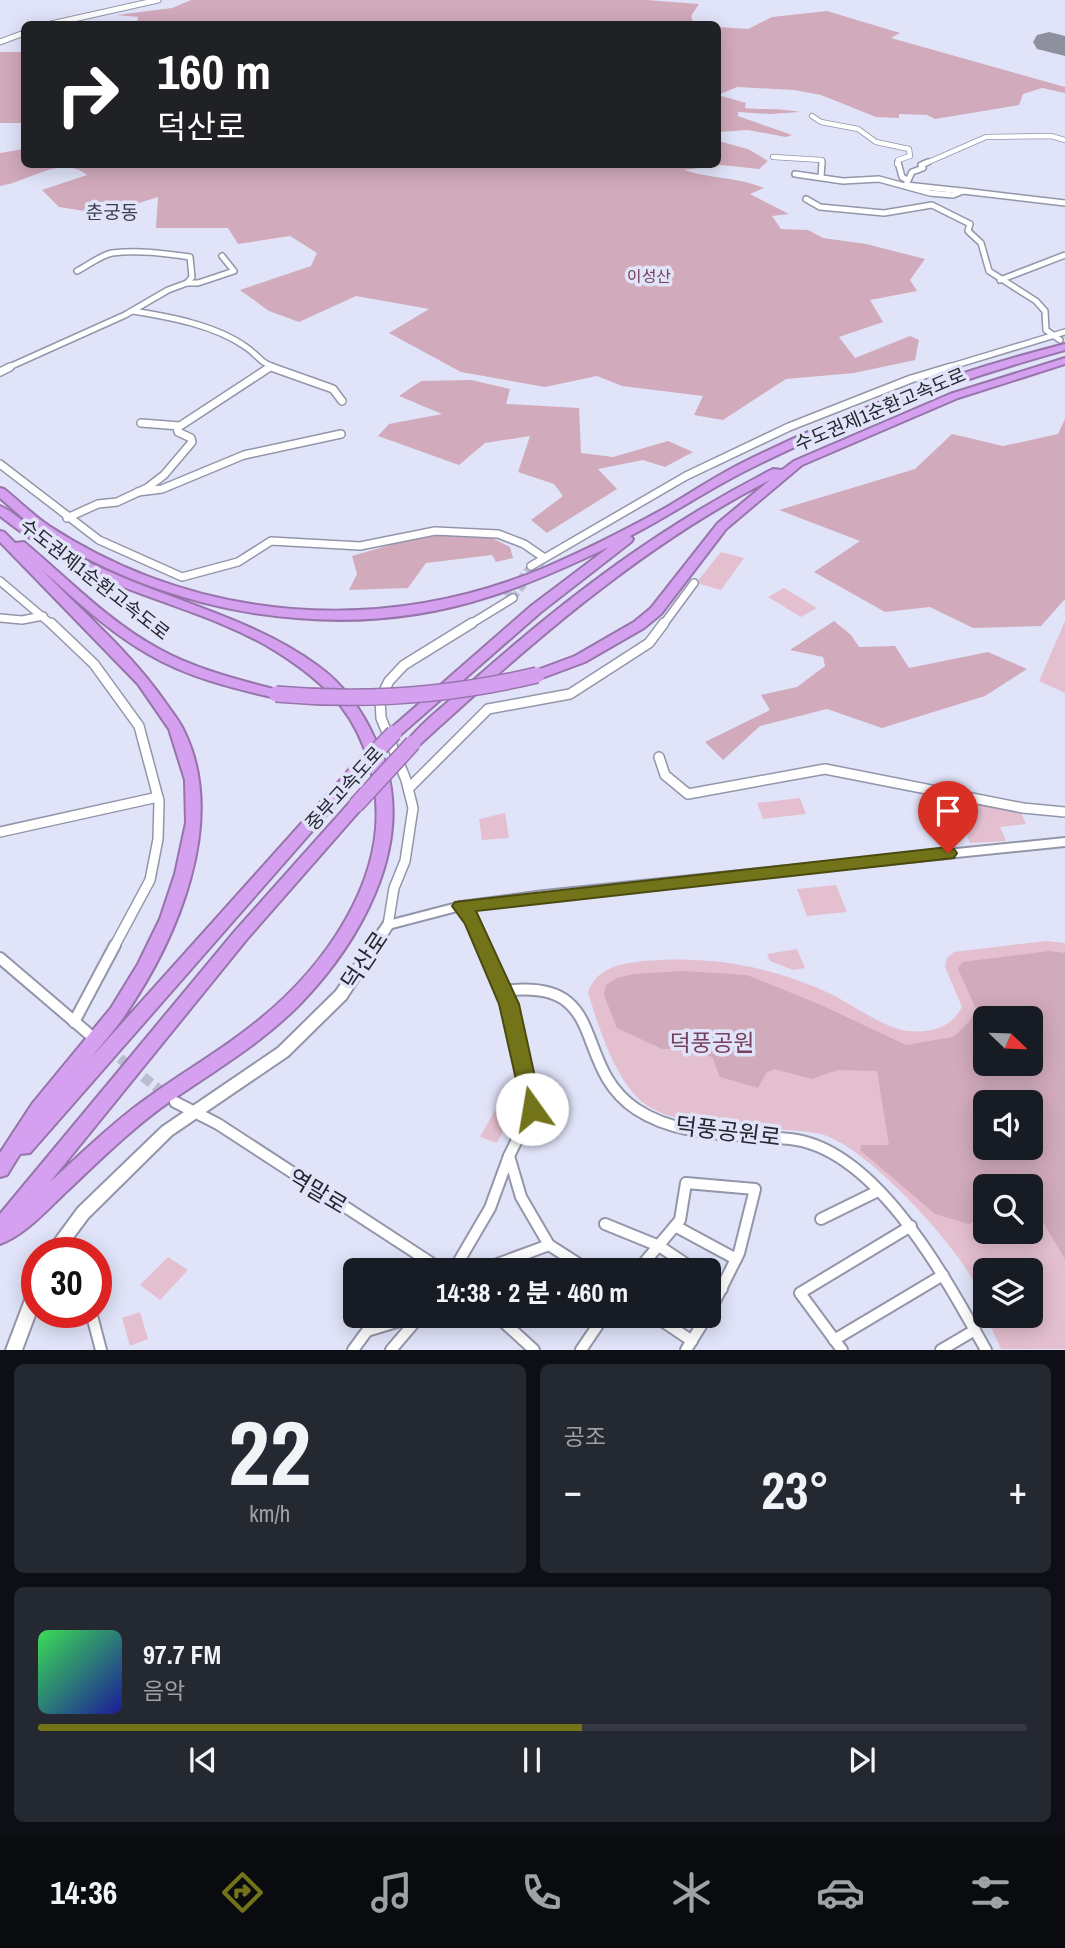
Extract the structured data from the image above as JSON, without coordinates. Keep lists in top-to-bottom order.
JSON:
{
  "streets": {
    "highway": ["수도권제1순환고속도로", "중부고속도로"],
    "main road": ["덕산로"],
    "street": ["덕풍공원로", "역말로"]
  },
  "crossings": [
    ["수도권제1순환고속도로", "중부고속도로"],
    ["덕산로", "역말로"]
  ],
  "districts": ["춘궁동"],
  "parks": ["이성산", "덕풍공원"],
  "north": "bottom right",
  "page": {
    "turn": ["160 m", "덕산로"],
    "limit": "30",
    "trip": "14:38 · 2 분 · 460 m",
    "tile": [
      ["22", "km/h"],
      "공조"
    ],
    "heat": ["−", "23°", "+"],
    "song": ["97.7 FM", "음악"],
    "tabs": "14:36"
  }
}
